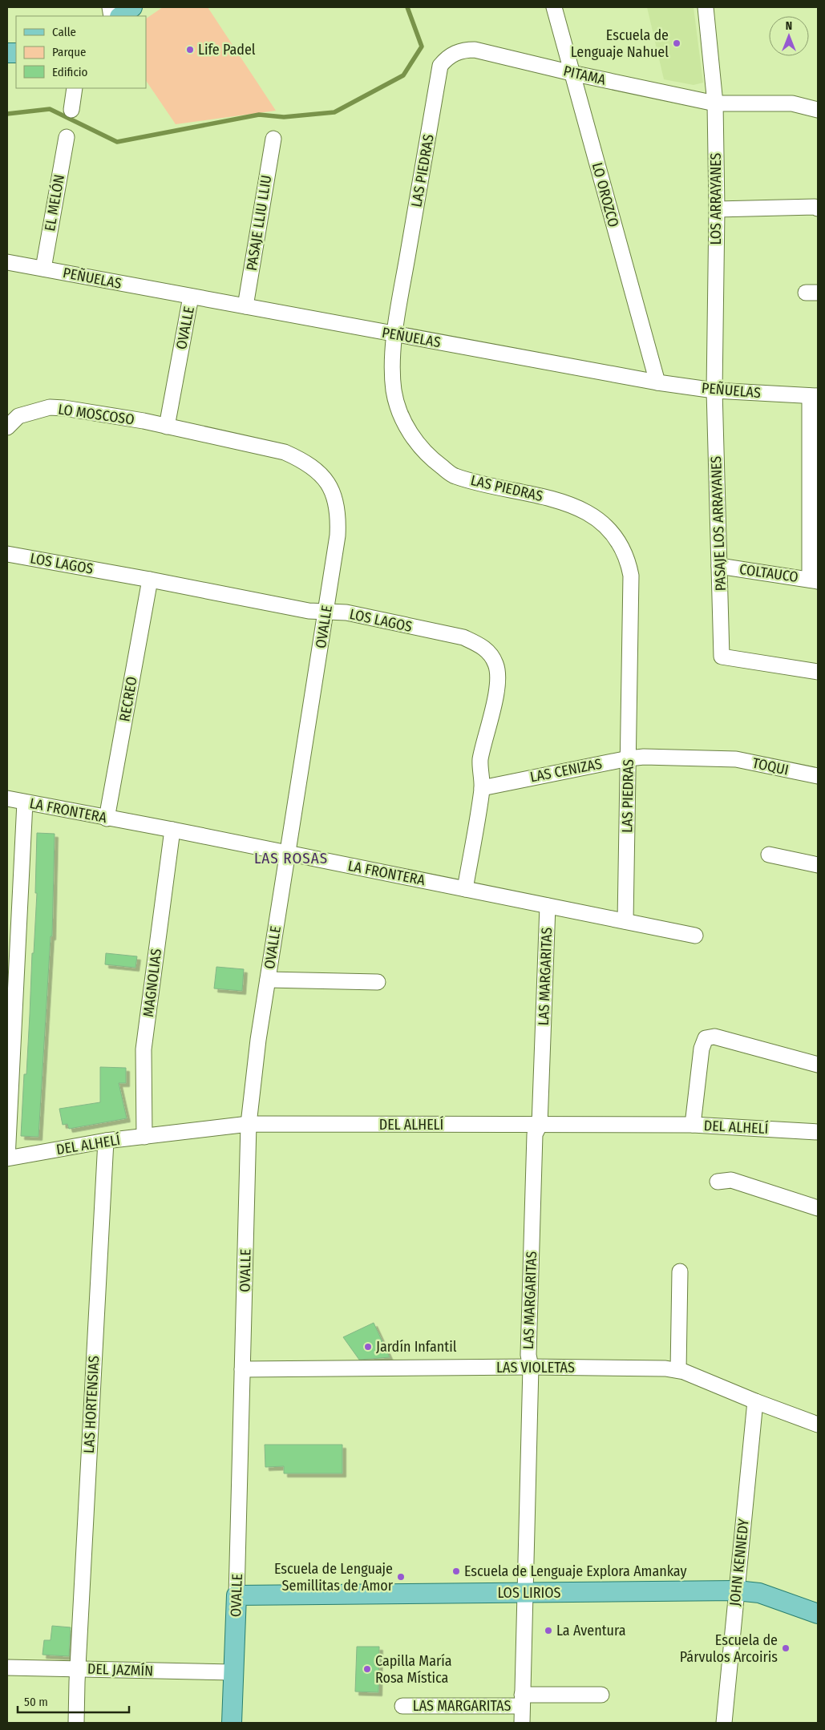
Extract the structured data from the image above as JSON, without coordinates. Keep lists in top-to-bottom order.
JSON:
{
  "streets": {
    "main road": ["OVALLE", "LOS LIRIOS"],
    "street": [
      "PITAMA",
      "LAS PIEDRAS",
      "LO OROZCO",
      "LOS ARRAYANES",
      "EL MELÓN",
      "PASAJE LLIU LLIU",
      "PEÑUELAS",
      "LO MOSCOSO",
      "PASAJE LOS ARRAYANES",
      "LOS LAGOS",
      "COLTAUCO",
      "RECREO",
      "TOQUI",
      "LAS CENIZAS",
      "LA FRONTERA",
      "LAS MARGARITAS",
      "MAGNOLIAS",
      "DEL ALHELÍ",
      "LAS VIOLETAS",
      "LAS HORTENSIAS",
      "JOHN KENNEDY",
      "DEL JAZMÍN"
    ]
  },
  "crossings": [
    ["PITAMA", "LAS PIEDRAS"],
    ["PITAMA", "LO OROZCO"],
    ["PITAMA", "LOS ARRAYANES"],
    ["LAS PIEDRAS", "PEÑUELAS"],
    ["LAS PIEDRAS", "LAS CENIZAS"],
    ["LAS PIEDRAS", "LA FRONTERA"],
    ["LO OROZCO", "PEÑUELAS"],
    ["LOS ARRAYANES", "PEÑUELAS"],
    ["LOS ARRAYANES", "PASAJE LOS ARRAYANES"],
    ["EL MELÓN", "PEÑUELAS"],
    ["PASAJE LLIU LLIU", "PEÑUELAS"],
    ["PEÑUELAS", "OVALLE"],
    ["PEÑUELAS", "PASAJE LOS ARRAYANES"],
    ["OVALLE", "LO MOSCOSO"],
    ["OVALLE", "LOS LAGOS"],
    ["OVALLE", "LA FRONTERA"],
    ["OVALLE", "DEL ALHELÍ"],
    ["OVALLE", "LAS VIOLETAS"],
    ["OVALLE", "LOS LIRIOS"],
    ["OVALLE", "DEL JAZMÍN"],
    ["PASAJE LOS ARRAYANES", "COLTAUCO"],
    ["LOS LAGOS", "RECREO"],
    ["LOS LAGOS", "LAS CENIZAS"],
    ["LOS LAGOS", "LA FRONTERA"],
    ["RECREO", "LA FRONTERA"],
    ["TOQUI", "LAS CENIZAS"],
    ["LA FRONTERA", "LAS MARGARITAS"],
    ["LA FRONTERA", "MAGNOLIAS"],
    ["LAS MARGARITAS", "DEL ALHELÍ"],
    ["LAS MARGARITAS", "LAS VIOLETAS"],
    ["LAS MARGARITAS", "LOS LIRIOS"],
    ["MAGNOLIAS", "DEL ALHELÍ"],
    ["DEL ALHELÍ", "LAS HORTENSIAS"],
    ["LAS VIOLETAS", "JOHN KENNEDY"],
    ["LAS HORTENSIAS", "DEL JAZMÍN"],
    ["JOHN KENNEDY", "LOS LIRIOS"]
  ],
  "districts": ["LAS ROSAS"],
  "places": [
    "Escuela de Lenguaje Nahuel",
    "Life Padel",
    "Jardín Infantil",
    "Escuela de Lenguaje Explora Amankay",
    "Escuela de Lenguaje Semillitas de Amor",
    "La Aventura",
    "Escuela de Párvulos Arcoiris",
    "Capilla María Rosa Mística"
  ],
  "legend": ["Calle", "Parque", "Edificio"],
  "scale_bar": "50 m",
  "north": "top"
}
